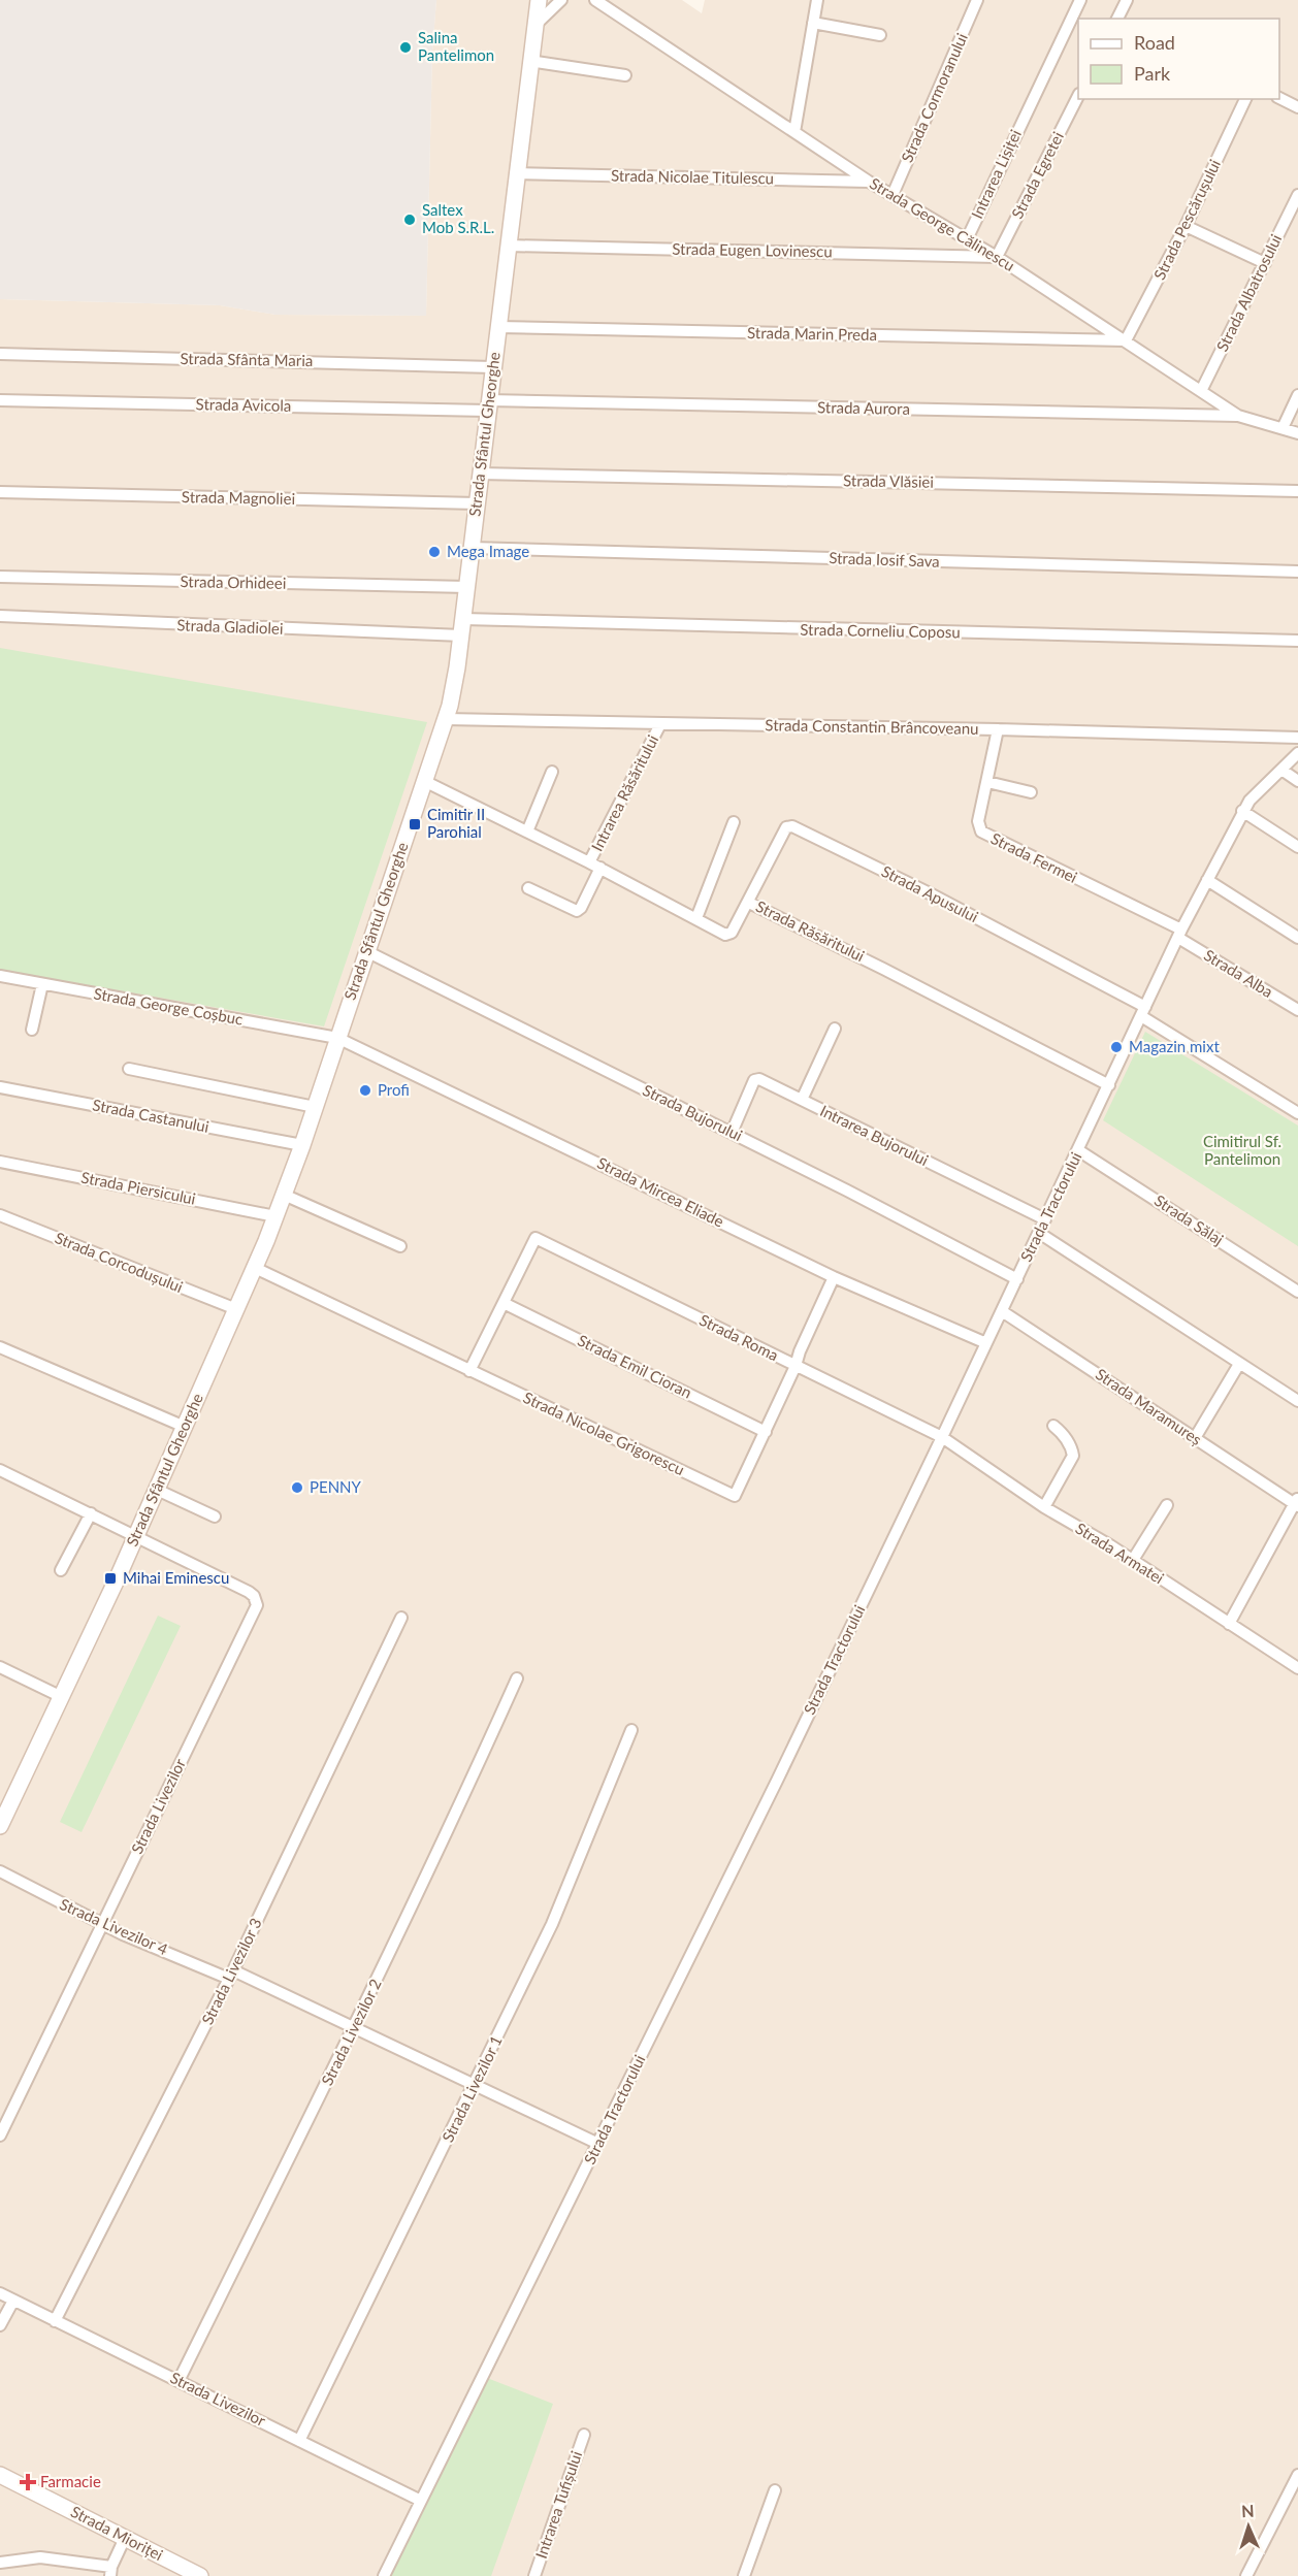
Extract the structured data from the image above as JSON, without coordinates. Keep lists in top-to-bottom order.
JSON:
{
  "streets": {
    "street": [
      "Strada Cormoranului",
      "Intrarea Lișiței",
      "Strada Egretei",
      "Strada Nicolae Titulescu",
      "Strada Pescărușului",
      "Strada George Călinescu",
      "Strada Eugen Lovinescu",
      "Strada Albatrosului",
      "Strada Marin Preda",
      "Strada Sfânta Maria",
      "Strada Avicola",
      "Strada Aurora",
      "Strada Sfântul Gheorghe",
      "Strada Vlăsiei",
      "Strada Magnoliei",
      "Strada Iosif Sava",
      "Strada Orhideei",
      "Strada Gladiolei",
      "Strada Corneliu Coposu",
      "Strada Constantin Brâncoveanu",
      "Intrarea Răsăritului",
      "Strada Fermei",
      "Strada Apusului",
      "Strada Răsăritului",
      "Strada Alba",
      "Strada George Coșbuc",
      "Strada Bujorului",
      "Strada Castanului",
      "Intrarea Bujorului",
      "Strada Piersicului",
      "Strada Mircea Eliade",
      "Strada Tractorului",
      "Strada Sălaj",
      "Strada Corcodușului",
      "Strada Roma",
      "Strada Emil Cioran",
      "Strada Maramureș",
      "Strada Nicolae Grigorescu",
      "Strada Armatei",
      "Strada Livezilor",
      "Strada Livezilor 4",
      "Strada Livezilor 3",
      "Strada Livezilor 2",
      "Strada Livezilor 1",
      "Intrarea Tufișului",
      "Strada Mioriței"
    ]
  },
  "crossings": [
    ["Strada Cormoranului", "Strada George Călinescu"],
    ["Intrarea Lișiței", "Strada George Călinescu"],
    ["Strada Egretei", "Strada George Călinescu"],
    ["Strada Egretei", "Strada Eugen Lovinescu"],
    ["Strada Nicolae Titulescu", "Strada George Călinescu"],
    ["Strada Nicolae Titulescu", "Strada Sfântul Gheorghe"],
    ["Strada Pescărușului", "Strada George Călinescu"],
    ["Strada Pescărușului", "Strada Marin Preda"],
    ["Strada George Călinescu", "Strada Eugen Lovinescu"],
    ["Strada George Călinescu", "Strada Albatrosului"],
    ["Strada George Călinescu", "Strada Marin Preda"],
    ["Strada George Călinescu", "Strada Aurora"],
    ["Strada Eugen Lovinescu", "Strada Sfântul Gheorghe"],
    ["Strada Marin Preda", "Strada Sfântul Gheorghe"],
    ["Strada Sfânta Maria", "Strada Sfântul Gheorghe"],
    ["Strada Avicola", "Strada Aurora"],
    ["Strada Avicola", "Strada Sfântul Gheorghe"],
    ["Strada Aurora", "Strada Sfântul Gheorghe"],
    ["Strada Sfântul Gheorghe", "Strada Vlăsiei"],
    ["Strada Sfântul Gheorghe", "Strada Magnoliei"],
    ["Strada Sfântul Gheorghe", "Strada Iosif Sava"],
    ["Strada Sfântul Gheorghe", "Strada Orhideei"],
    ["Strada Sfântul Gheorghe", "Strada Gladiolei"],
    ["Strada Sfântul Gheorghe", "Strada Corneliu Coposu"],
    ["Strada Sfântul Gheorghe", "Strada Constantin Brâncoveanu"],
    ["Strada Sfântul Gheorghe", "Strada Răsăritului"],
    ["Strada Sfântul Gheorghe", "Strada George Coșbuc"],
    ["Strada Sfântul Gheorghe", "Strada Bujorului"],
    ["Strada Sfântul Gheorghe", "Strada Castanului"],
    ["Strada Sfântul Gheorghe", "Strada Piersicului"],
    ["Strada Sfântul Gheorghe", "Strada Mircea Eliade"],
    ["Strada Sfântul Gheorghe", "Strada Corcodușului"],
    ["Strada Sfântul Gheorghe", "Strada Nicolae Grigorescu"],
    ["Strada Sfântul Gheorghe", "Strada Livezilor"],
    ["Strada Gladiolei", "Strada Corneliu Coposu"],
    ["Strada Constantin Brâncoveanu", "Intrarea Răsăritului"],
    ["Strada Constantin Brâncoveanu", "Strada Fermei"],
    ["Intrarea Răsăritului", "Strada Răsăritului"],
    ["Strada Fermei", "Strada Alba"],
    ["Strada Fermei", "Strada Tractorului"],
    ["Strada Apusului", "Strada Răsăritului"],
    ["Strada Apusului", "Strada Tractorului"],
    ["Strada Răsăritului", "Strada Tractorului"],
    ["Strada Alba", "Strada Tractorului"],
    ["Strada George Coșbuc", "Strada Mircea Eliade"],
    ["Strada Bujorului", "Intrarea Bujorului"],
    ["Strada Bujorului", "Strada Tractorului"],
    ["Intrarea Bujorului", "Strada Tractorului"],
    ["Strada Mircea Eliade", "Strada Tractorului"],
    ["Strada Mircea Eliade", "Strada Nicolae Grigorescu"],
    ["Strada Tractorului", "Strada Sălaj"],
    ["Strada Tractorului", "Strada Roma"],
    ["Strada Tractorului", "Strada Maramureș"],
    ["Strada Tractorului", "Strada Armatei"],
    ["Strada Tractorului", "Strada Livezilor"],
    ["Strada Tractorului", "Strada Livezilor 4"],
    ["Strada Roma", "Strada Emil Cioran"],
    ["Strada Roma", "Strada Nicolae Grigorescu"],
    ["Strada Roma", "Strada Armatei"],
    ["Strada Emil Cioran", "Strada Nicolae Grigorescu"],
    ["Strada Livezilor", "Strada Livezilor 4"],
    ["Strada Livezilor", "Strada Livezilor 3"],
    ["Strada Livezilor", "Strada Livezilor 2"],
    ["Strada Livezilor", "Strada Livezilor 1"],
    ["Strada Livezilor 4", "Strada Livezilor 3"],
    ["Strada Livezilor 4", "Strada Livezilor 2"],
    ["Strada Livezilor 4", "Strada Livezilor 1"]
  ],
  "parks": ["Cimitirul Sf. Pantelimon"],
  "places": {
    "other": [
      "Salina Pantelimon",
      "Saltex Mob S.R.L.",
      "Mega Image",
      "Magazin mixt",
      "Profi",
      "PENNY"
    ],
    "transit": ["Cimitir II Parohial", "Mihai Eminescu"],
    "health": ["Farmacie"]
  },
  "legend": ["Road", "Park"],
  "north": "top"
}
